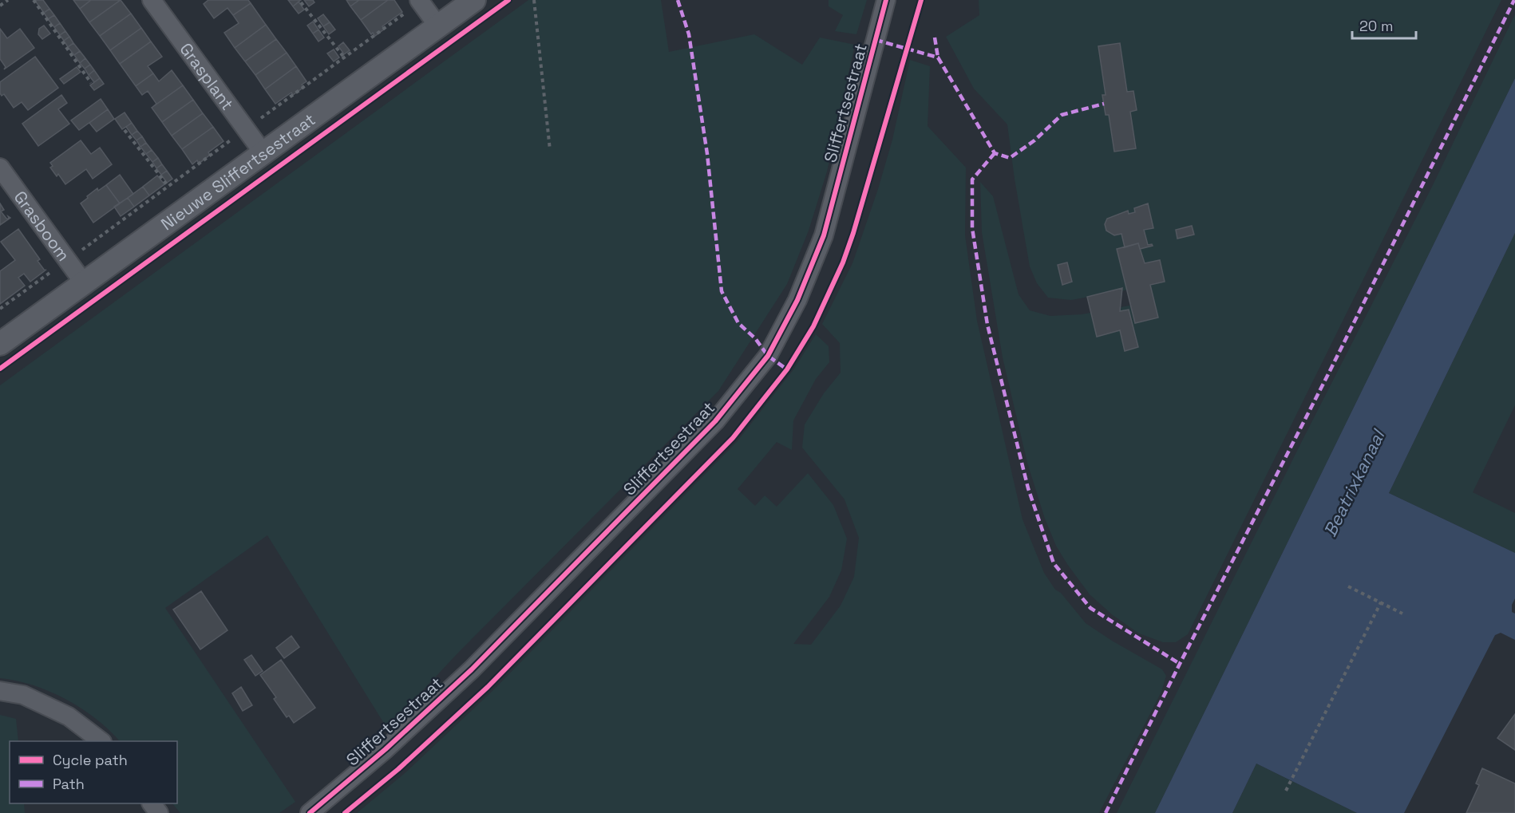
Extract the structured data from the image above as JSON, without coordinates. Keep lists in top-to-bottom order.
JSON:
{
  "streets": {
    "street": [
      "Grasplant",
      "Sliffertsestraat",
      "Nieuwe Sliffertsestraat",
      "Grasboom"
    ]
  },
  "crossings": [
    ["Grasplant", "Nieuwe Sliffertsestraat"],
    ["Nieuwe Sliffertsestraat", "Grasboom"]
  ],
  "water": ["Beatrixkanaal"],
  "legend": ["Cycle path", "Path"],
  "scale_bar": "20 m"
}
